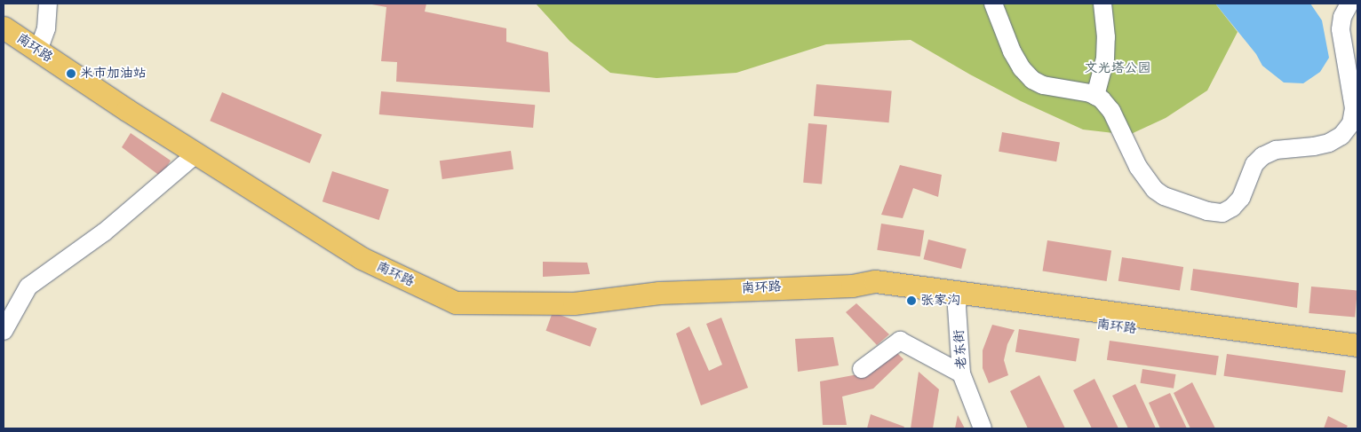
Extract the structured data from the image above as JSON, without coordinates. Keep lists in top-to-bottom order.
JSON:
{
  "streets": {
    "main road": ["南环路"],
    "street": ["老东街"]
  },
  "crossings": [
    ["南环路", "老东街"]
  ],
  "parks": ["文光塔公园"],
  "places": ["米市加油站", "张家沟"]
}
